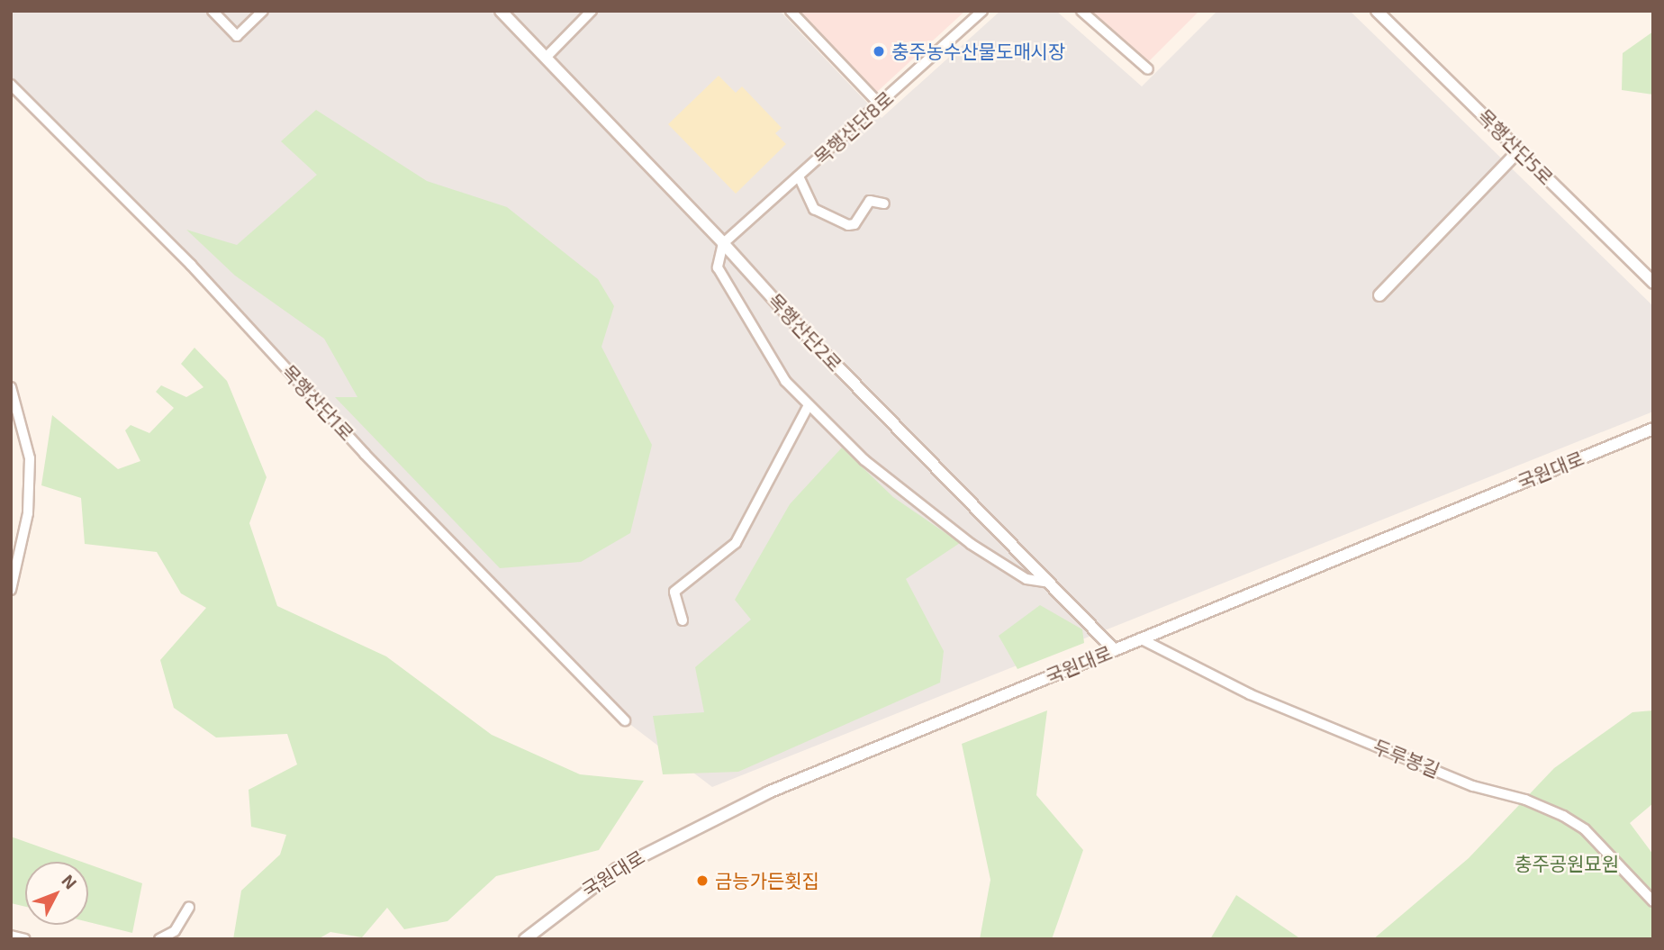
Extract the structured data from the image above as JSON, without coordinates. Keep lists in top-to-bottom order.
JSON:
{
  "streets": {
    "street": [
      "목행산단8로",
      "목행산단5로",
      "목행산단2로",
      "목행산단1로",
      "국원대로",
      "두루봉길"
    ]
  },
  "crossings": [
    ["목행산단8로", "목행산단2로"],
    ["목행산단2로", "국원대로"],
    ["국원대로", "두루봉길"]
  ],
  "parks": ["충주공원묘원"],
  "places": ["충주농수산물도매시장", "금능가든횟집"],
  "north": "top right"
}
